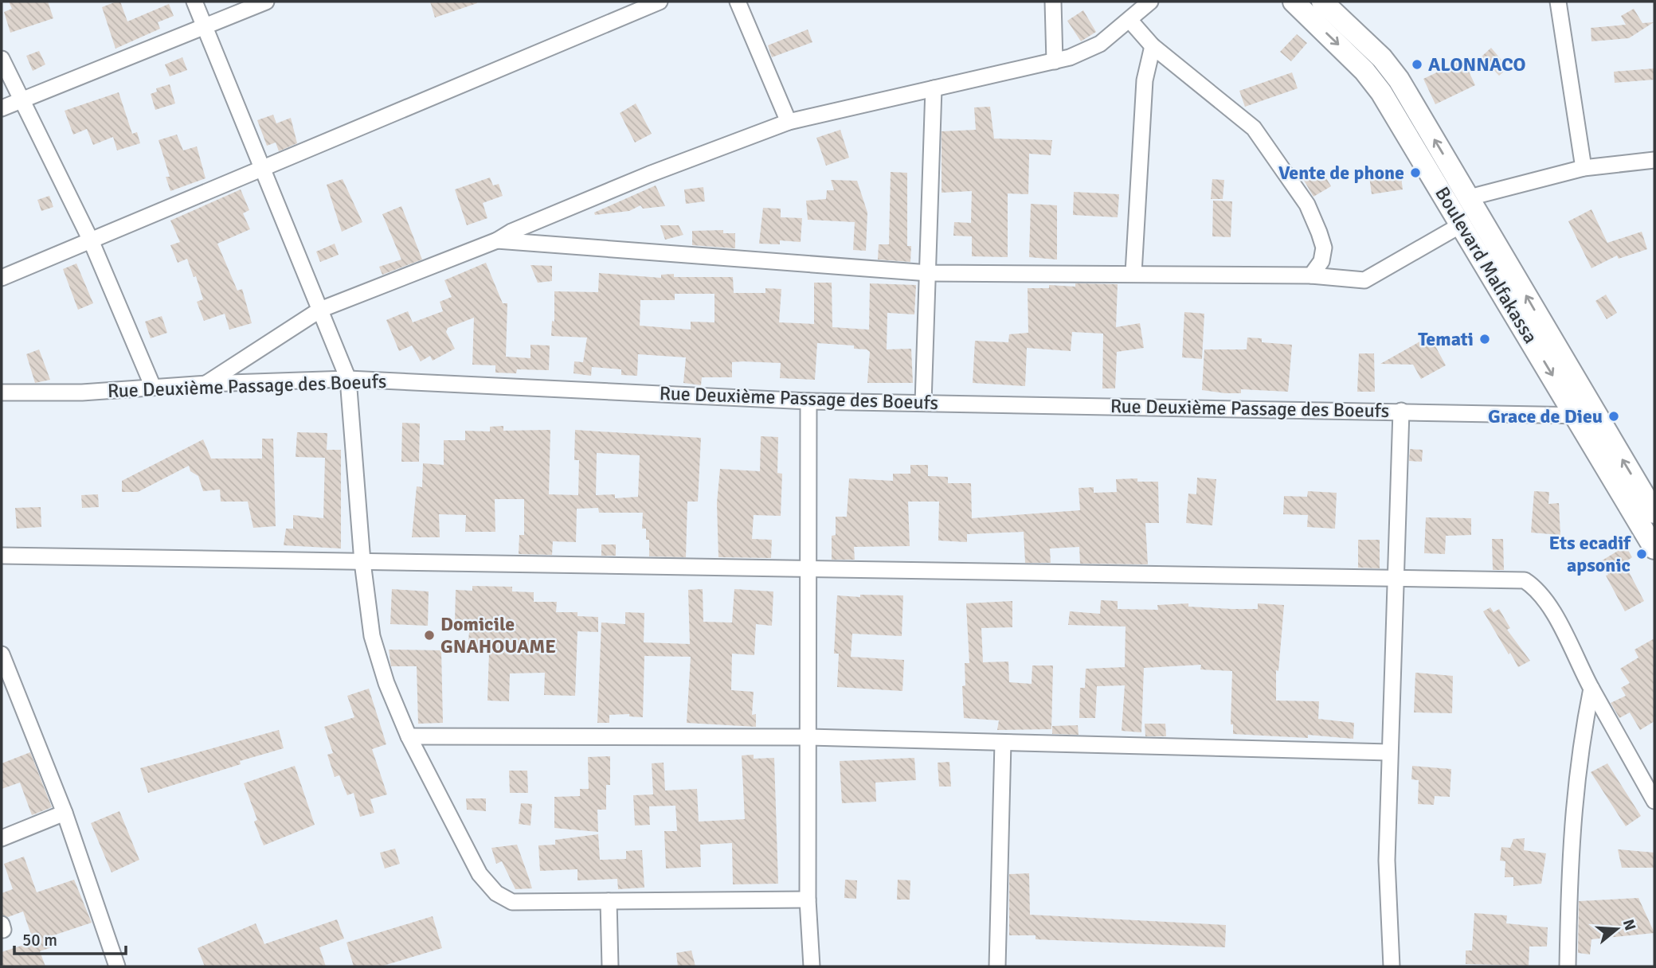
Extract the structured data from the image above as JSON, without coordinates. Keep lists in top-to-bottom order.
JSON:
{
  "streets": {
    "main road": ["Boulevard Malfakassa"],
    "street": ["Rue Deuxième Passage des Boeufs"]
  },
  "crossings": [
    ["Boulevard Malfakassa", "Rue Deuxième Passage des Boeufs"]
  ],
  "places": [
    "ALONNACO",
    "Vente de phone",
    "Temati",
    "Grace de Dieu",
    "Ets ecadif apsonic",
    "Domicile GNAHOUAME"
  ],
  "scale_bar": "50 m",
  "north": "right"
}
